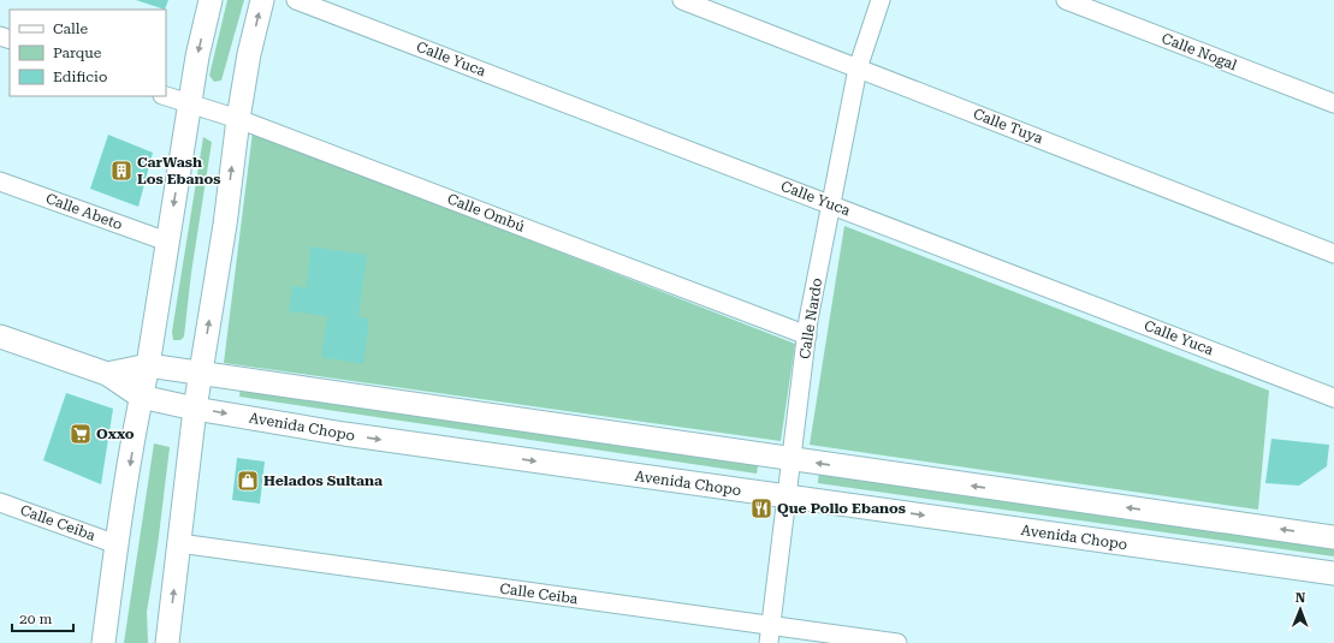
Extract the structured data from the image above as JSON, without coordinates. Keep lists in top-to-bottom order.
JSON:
{
  "streets": {
    "street": [
      "Calle Nogal",
      "Calle Yuca",
      "Calle Tuya",
      "Calle Abeto",
      "Calle Ombú",
      "Calle Nardo",
      "Avenida Chopo",
      "Calle Ceiba"
    ]
  },
  "crossings": [
    ["Calle Yuca", "Calle Nardo"],
    ["Calle Tuya", "Calle Nardo"],
    ["Calle Ombú", "Calle Nardo"],
    ["Calle Nardo", "Avenida Chopo"],
    ["Calle Nardo", "Calle Ceiba"]
  ],
  "places": {
    "building": ["CarWash Los Ebanos"],
    "supermarket": ["Oxxo"],
    "shop": ["Helados Sultana"],
    "restaurant": ["Que Pollo Ebanos"]
  },
  "legend": ["Calle", "Parque", "Edificio"],
  "scale_bar": "20 m",
  "north": "top"
}
